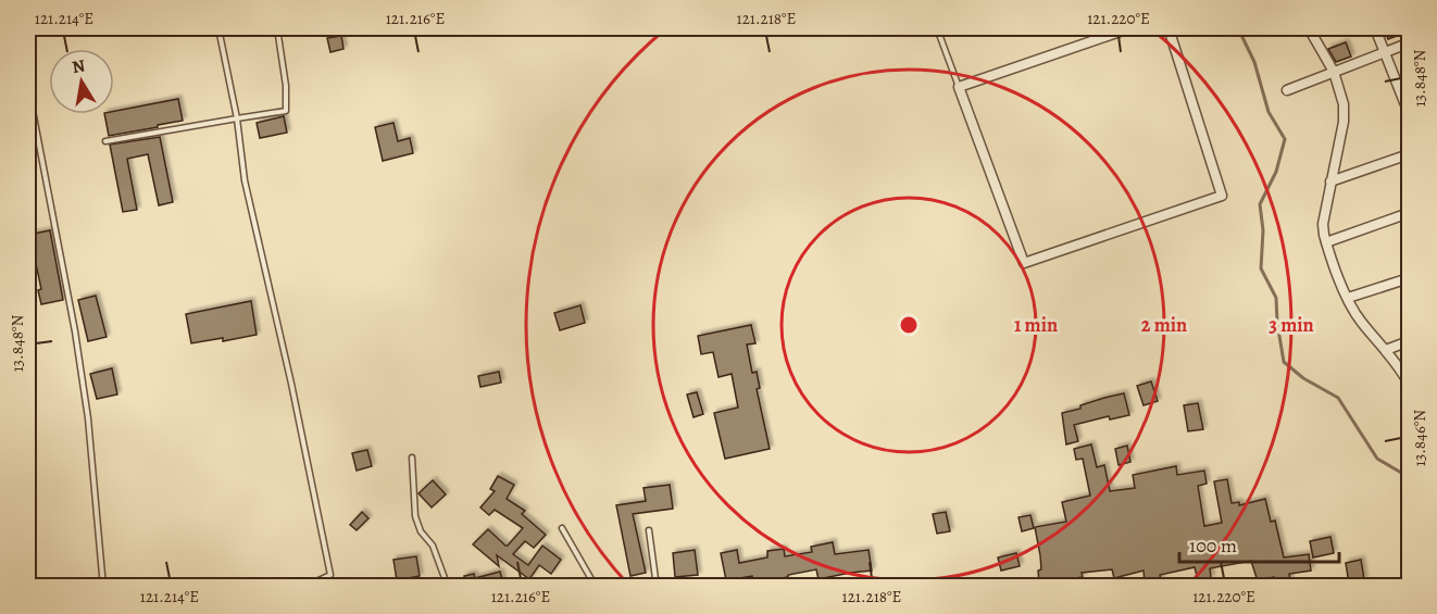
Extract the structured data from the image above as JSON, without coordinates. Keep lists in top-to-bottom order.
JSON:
{
  "scale_bar": "100 m",
  "north": "top",
  "coordinates": [
    "121.214°E",
    "121.216°E",
    "121.218°E",
    "121.220°E",
    "13.848°N",
    "13.846°N"
  ],
  "rings": ["1 min", "2 min", "3 min"]
}
